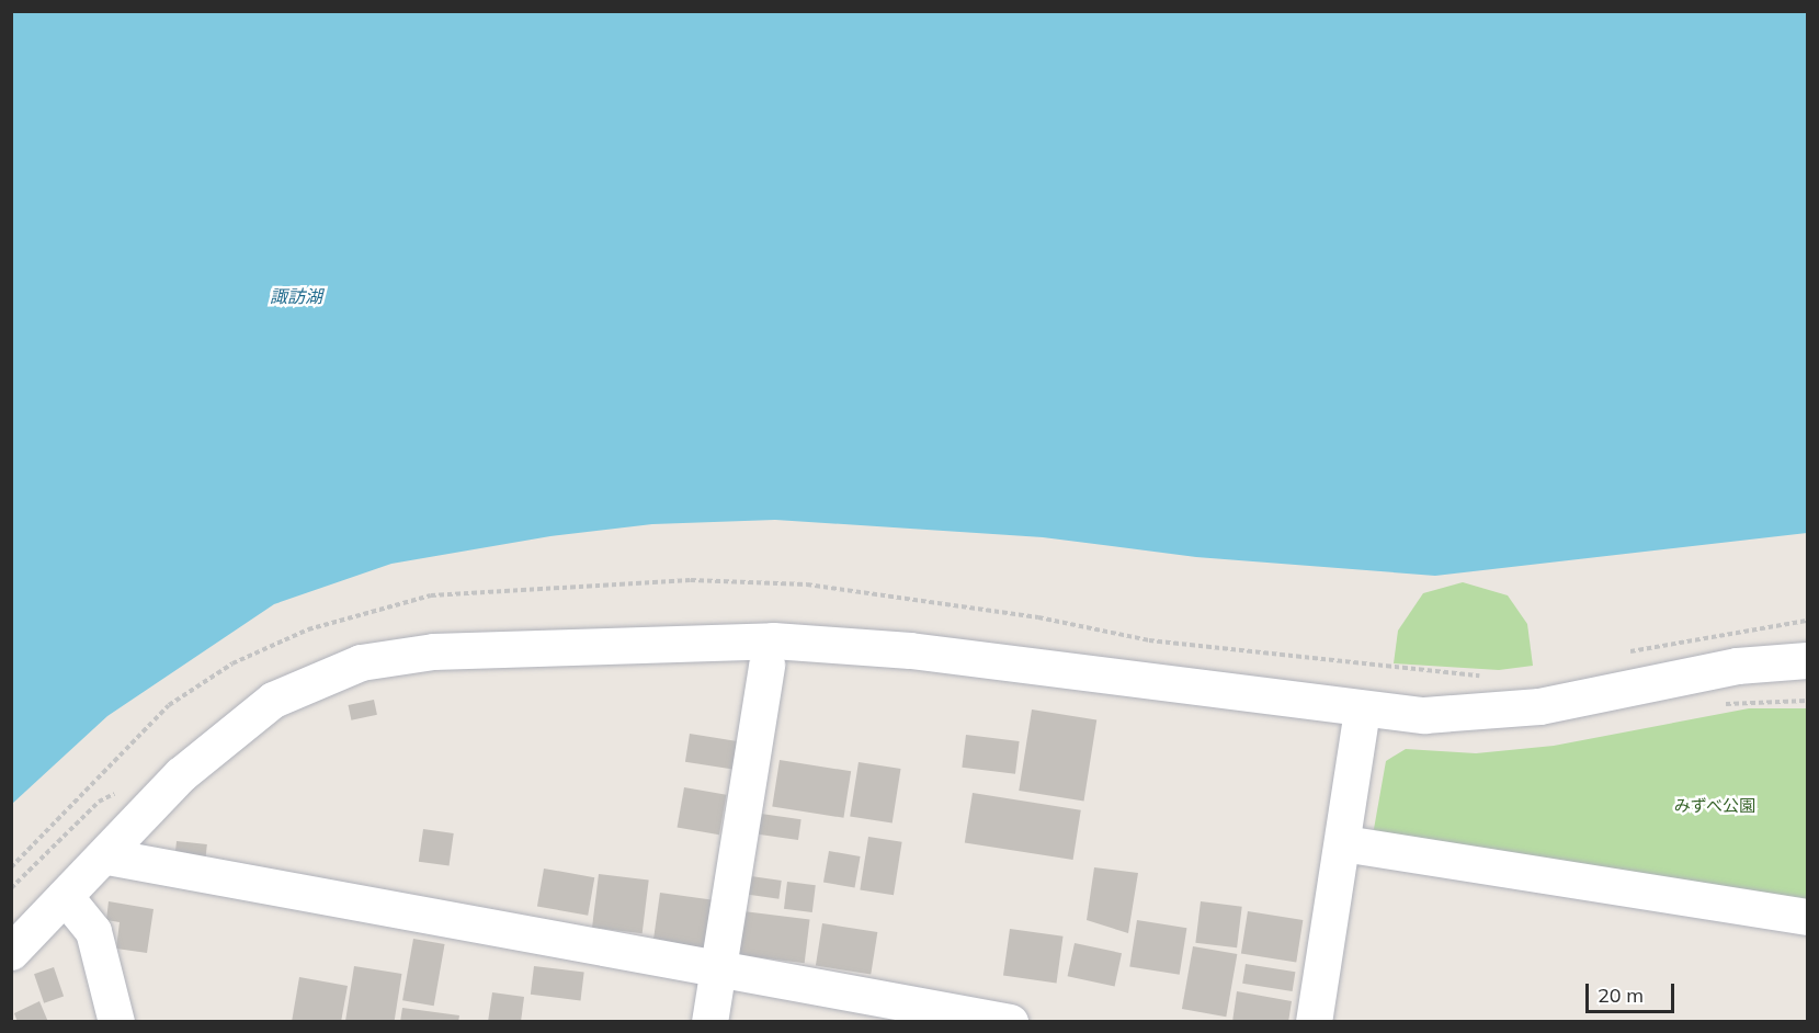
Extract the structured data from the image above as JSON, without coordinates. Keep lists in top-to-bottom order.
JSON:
{
  "water": ["諏訪湖"],
  "parks": ["みずべ公園"],
  "scale_bar": "20 m"
}
